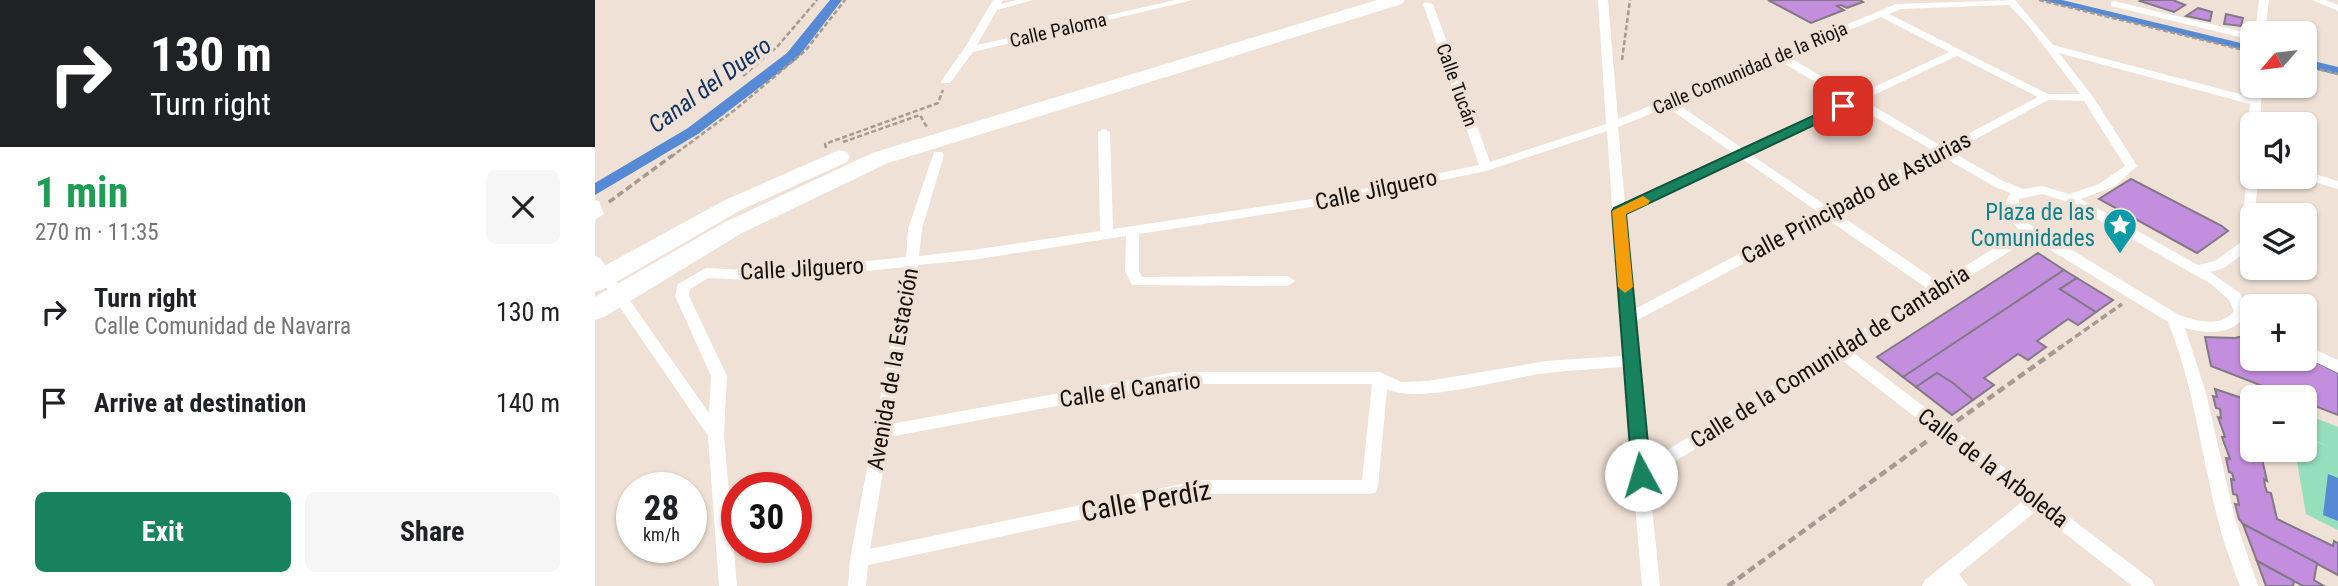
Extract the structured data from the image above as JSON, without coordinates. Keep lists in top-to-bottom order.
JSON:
{
  "streets": {
    "street": [
      "Calle Paloma",
      "Calle Comunidad de la Rioja",
      "Calle Tucán",
      "Calle Jilguero",
      "Calle Principado de Asturias",
      "Calle de la Comunidad de Cantabria",
      "Avenida de la Estación",
      "Calle el Canario",
      "Calle de la Arboleda",
      "Calle Perdíz"
    ]
  },
  "crossings": [
    ["Calle Comunidad de la Rioja", "Calle Jilguero"],
    ["Calle Tucán", "Calle Jilguero"],
    ["Calle Jilguero", "Avenida de la Estación"],
    ["Calle de la Comunidad de Cantabria", "Calle de la Arboleda"],
    ["Avenida de la Estación", "Calle el Canario"],
    ["Avenida de la Estación", "Calle Perdíz"],
    ["Calle el Canario", "Calle Perdíz"]
  ],
  "water": ["Canal del Duero"],
  "places": {
    "place": ["Plaza de las Comunidades"]
  },
  "north": "bottom left",
  "page": {
    "turn": ["130 m", "Turn right"],
    "map_buttons": ["+", "−"],
    "heading": ["1 min", "270 m · 11:35"],
    "list": [
      {
        "name": "Turn right",
        "note": "Calle Comunidad de Navarra",
        "value": "130 m"
      },
      {
        "name": "Arrive at destination",
        "value": "140 m"
      }
    ],
    "speed": "28 km/h",
    "limit": "30",
    "buttons": ["Exit", "Share"]
  }
}
